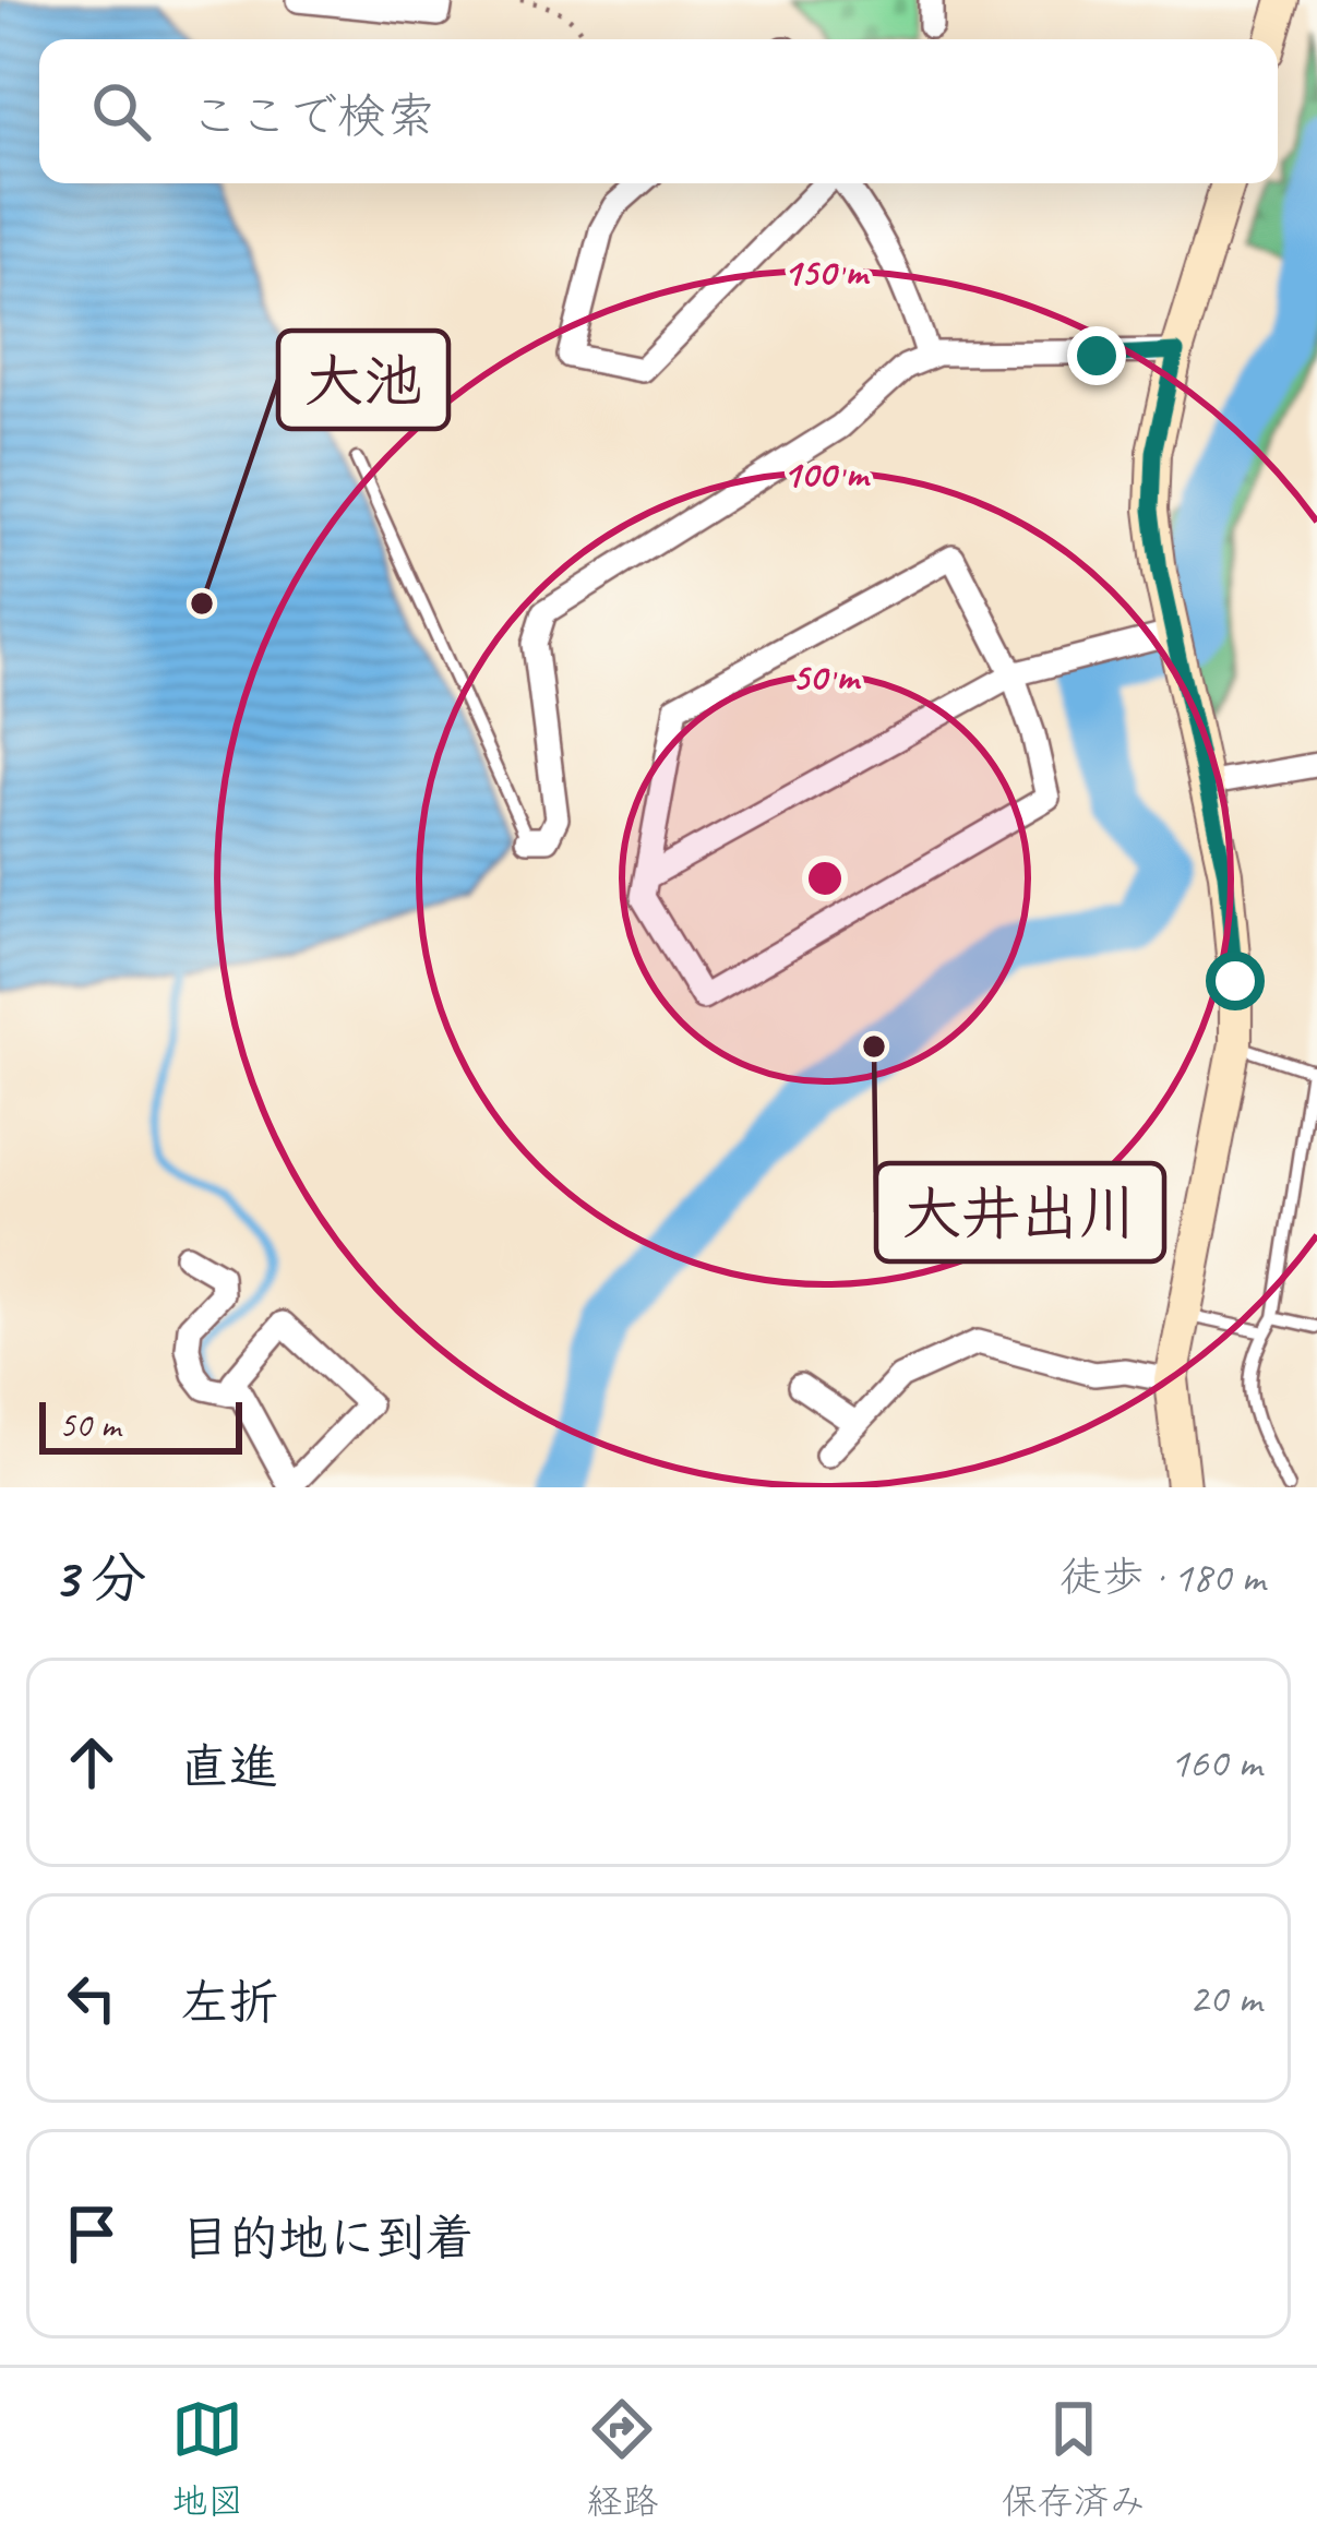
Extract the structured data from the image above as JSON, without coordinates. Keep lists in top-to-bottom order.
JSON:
{
  "places": ["大池", "大井出川"],
  "scale_bar": "50 m",
  "page": {
    "search": "ここで検索",
    "scale": "50 m",
    "heading": ["3 分", "徒歩 · 180 m"],
    "list": [
      ["直進", "160 m"],
      ["左折", "20 m"],
      "目的地に到着"
    ],
    "nav": ["地図", "経路", "保存済み"]
  },
  "rings": ["150 m", "100 m", "50 m"]
}
